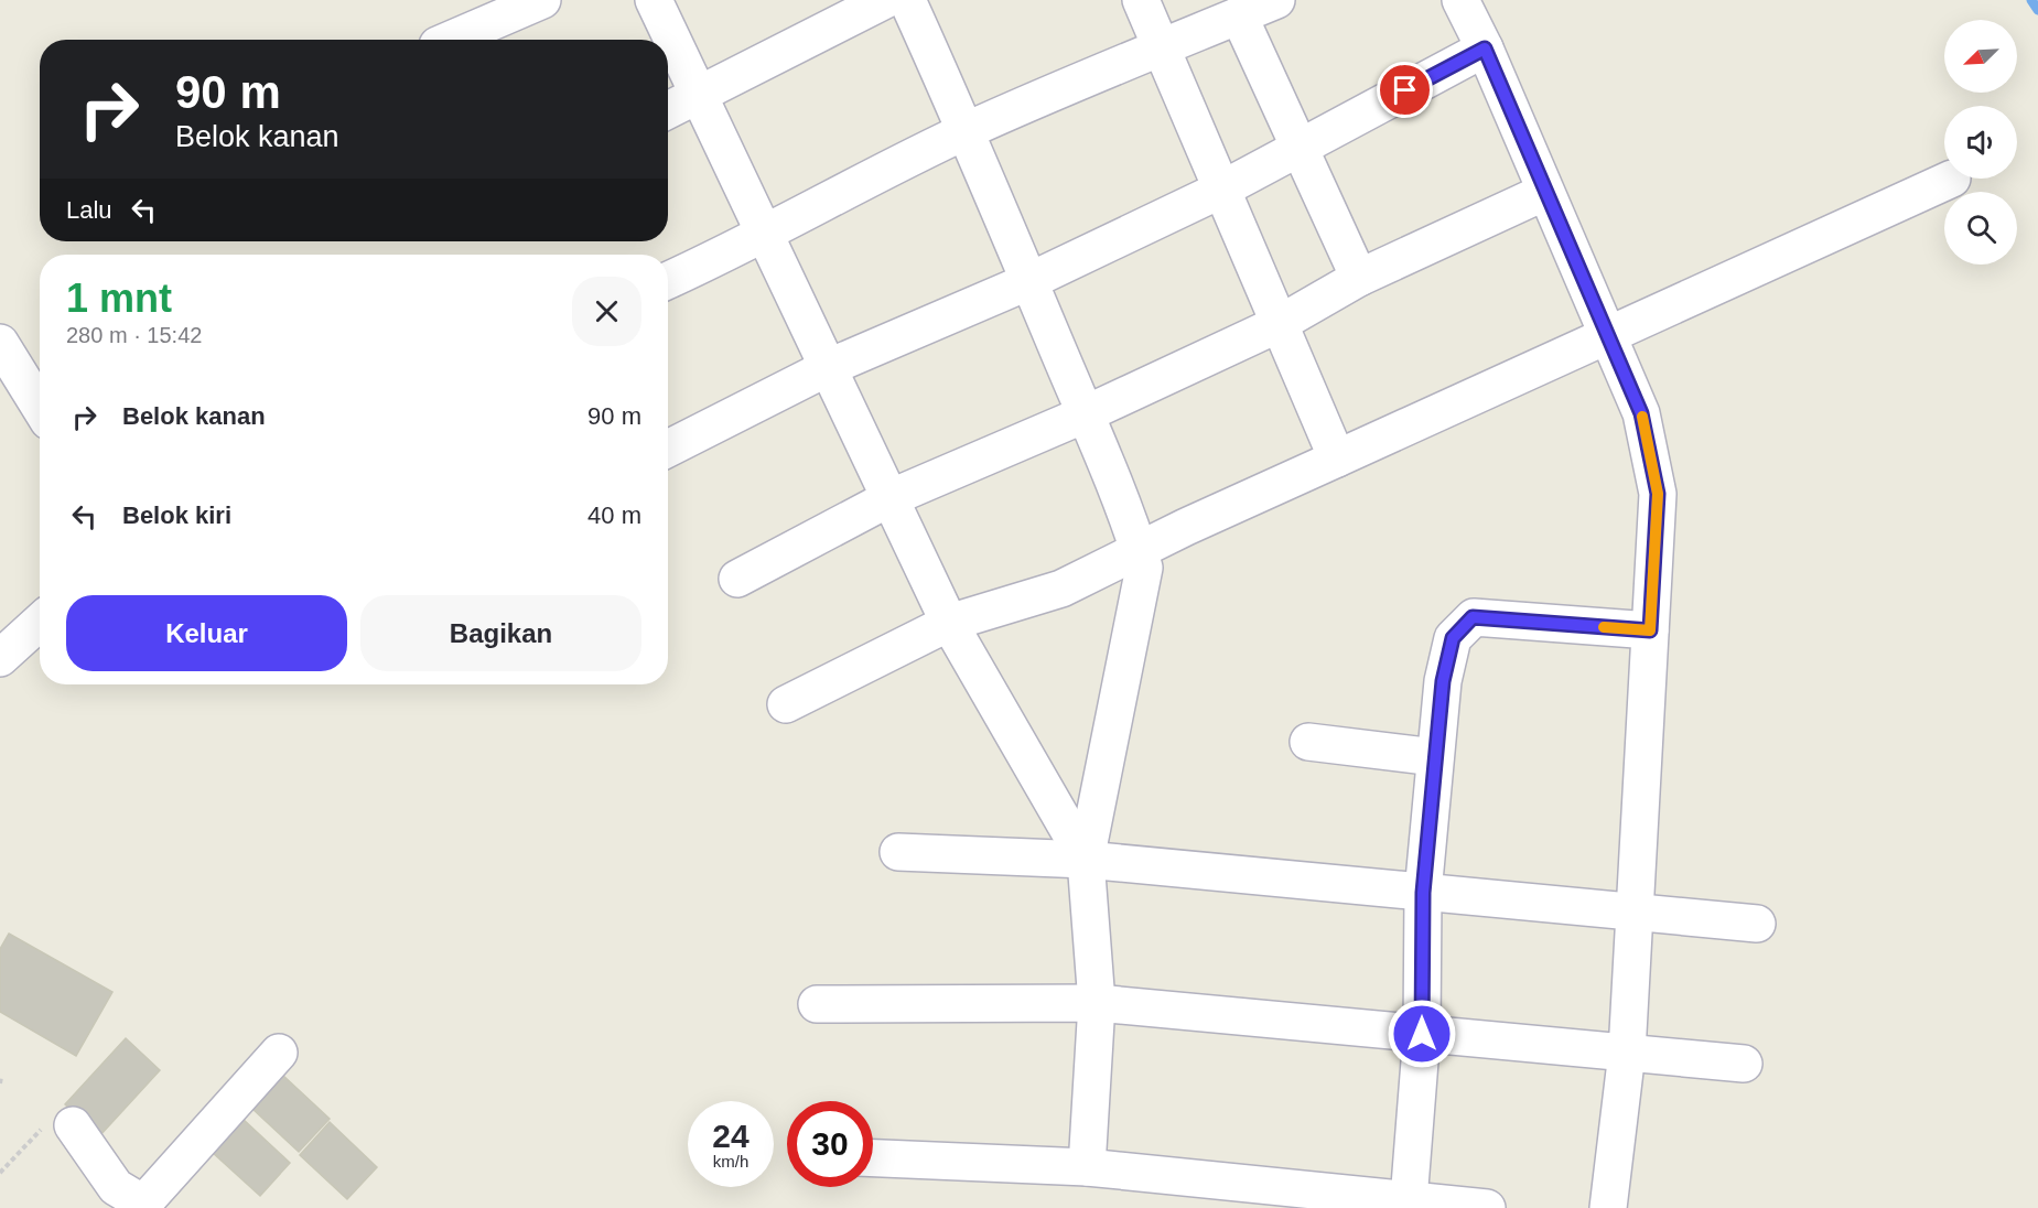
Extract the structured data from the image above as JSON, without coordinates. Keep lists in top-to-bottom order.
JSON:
{
  "north": "bottom left",
  "page": {
    "turn": ["90 m", "Belok kanan"],
    "then": "Lalu",
    "heading": ["1 mnt", "280 m · 15:42"],
    "list": [
      {
        "name": "Belok kanan",
        "value": "90 m"
      },
      {
        "name": "Belok kiri",
        "value": "40 m"
      }
    ],
    "buttons": ["Keluar", "Bagikan"],
    "speed": "24 km/h",
    "limit": "30"
  }
}
